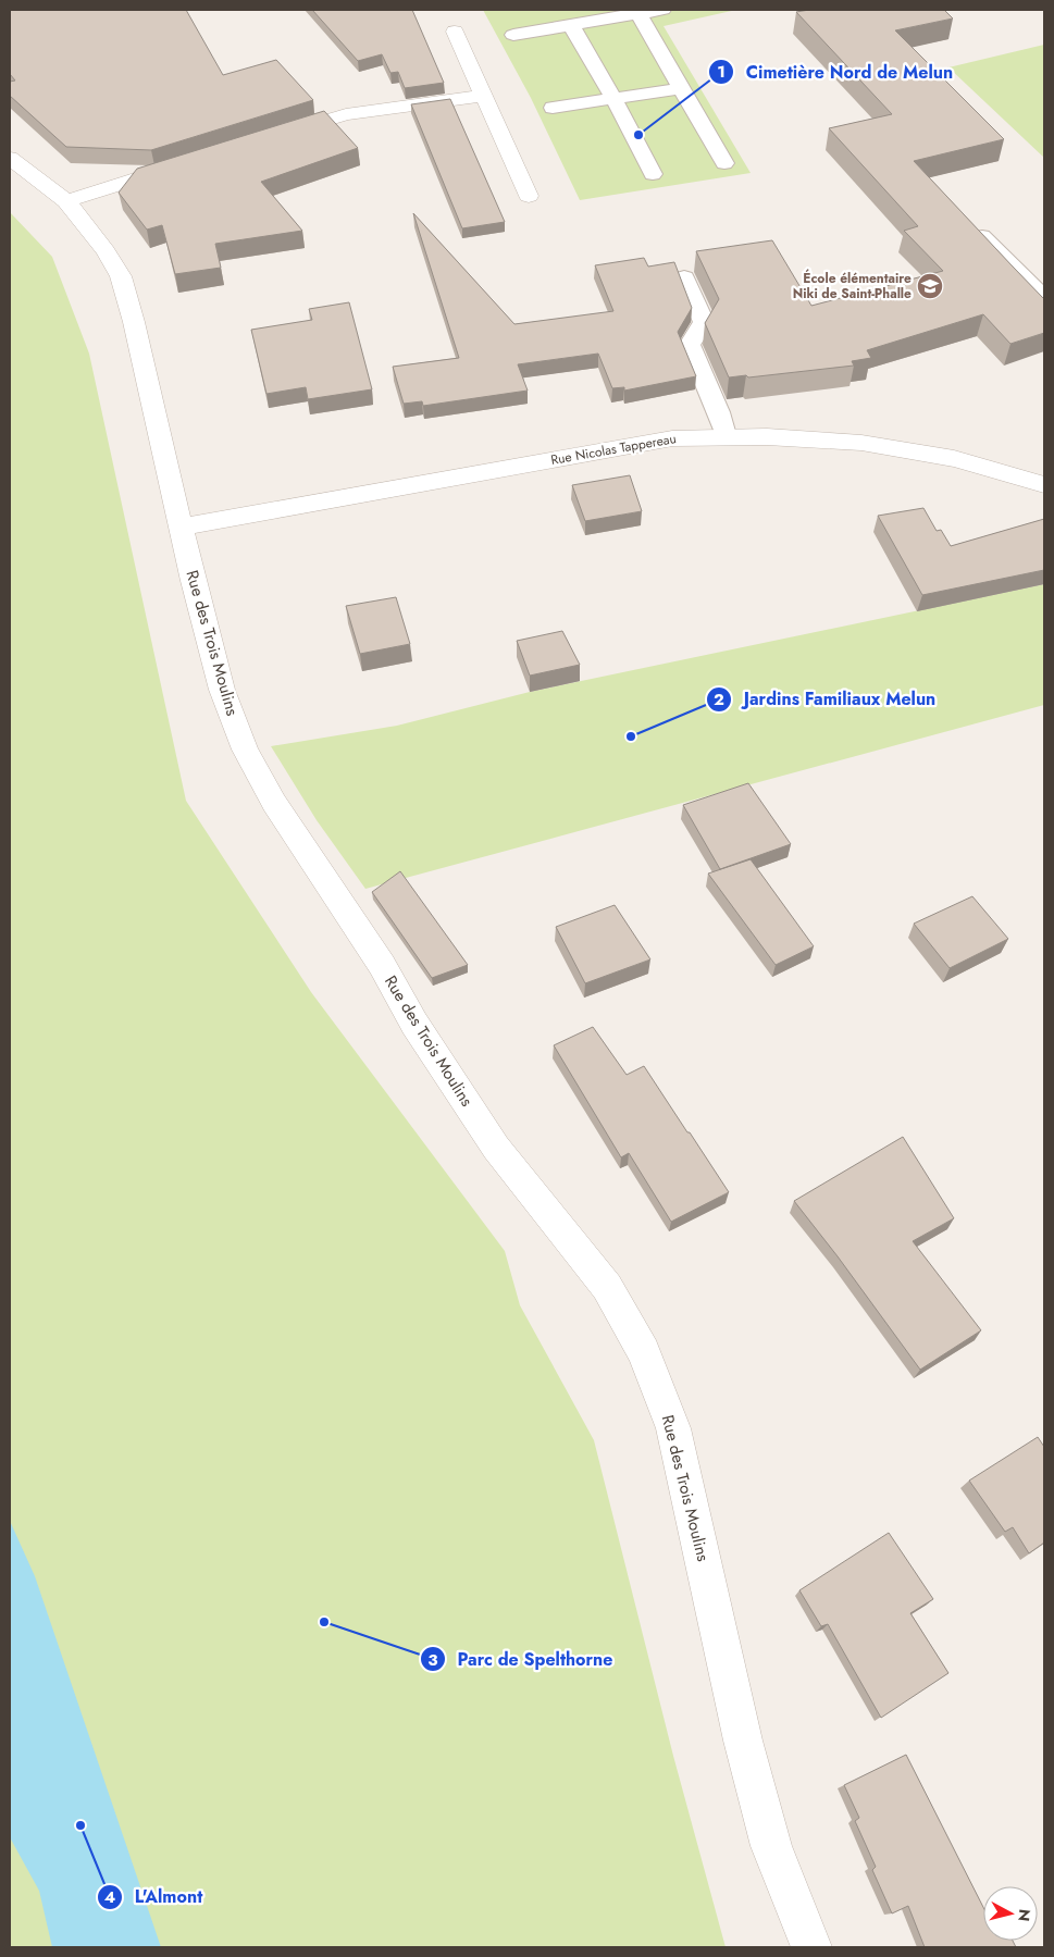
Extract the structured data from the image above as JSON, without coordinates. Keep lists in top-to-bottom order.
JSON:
{
  "streets": {
    "street": ["Rue Nicolas Tappereau", "Rue des Trois Moulins"]
  },
  "crossings": [
    ["Rue Nicolas Tappereau", "Rue des Trois Moulins"]
  ],
  "places": {
    "other": [
      "Cimetière Nord de Melun",
      "Jardins Familiaux Melun",
      "Parc de Spelthorne",
      "L'Almont"
    ],
    "school or university": ["École élémentaire Niki de Saint-Phalle"]
  },
  "north": "right"
}
